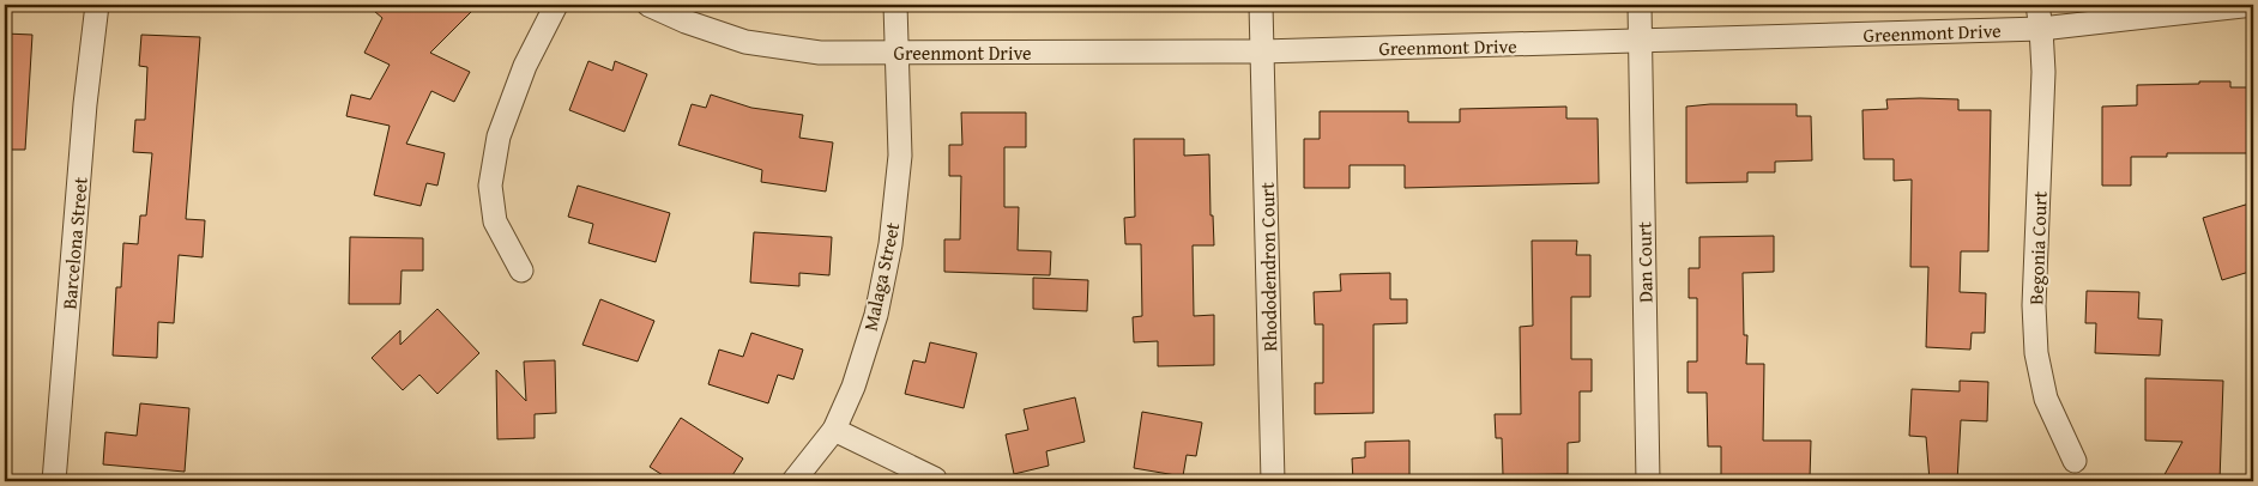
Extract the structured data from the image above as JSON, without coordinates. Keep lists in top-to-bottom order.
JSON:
{
  "streets": {
    "street": [
      "Greenmont Drive",
      "Barcelona Street",
      "Begonia Court",
      "Dan Court",
      "Rhododendron Court",
      "Malaga Street"
    ]
  },
  "crossings": [
    ["Greenmont Drive", "Begonia Court"],
    ["Greenmont Drive", "Dan Court"],
    ["Greenmont Drive", "Rhododendron Court"],
    ["Greenmont Drive", "Malaga Street"]
  ]
}
